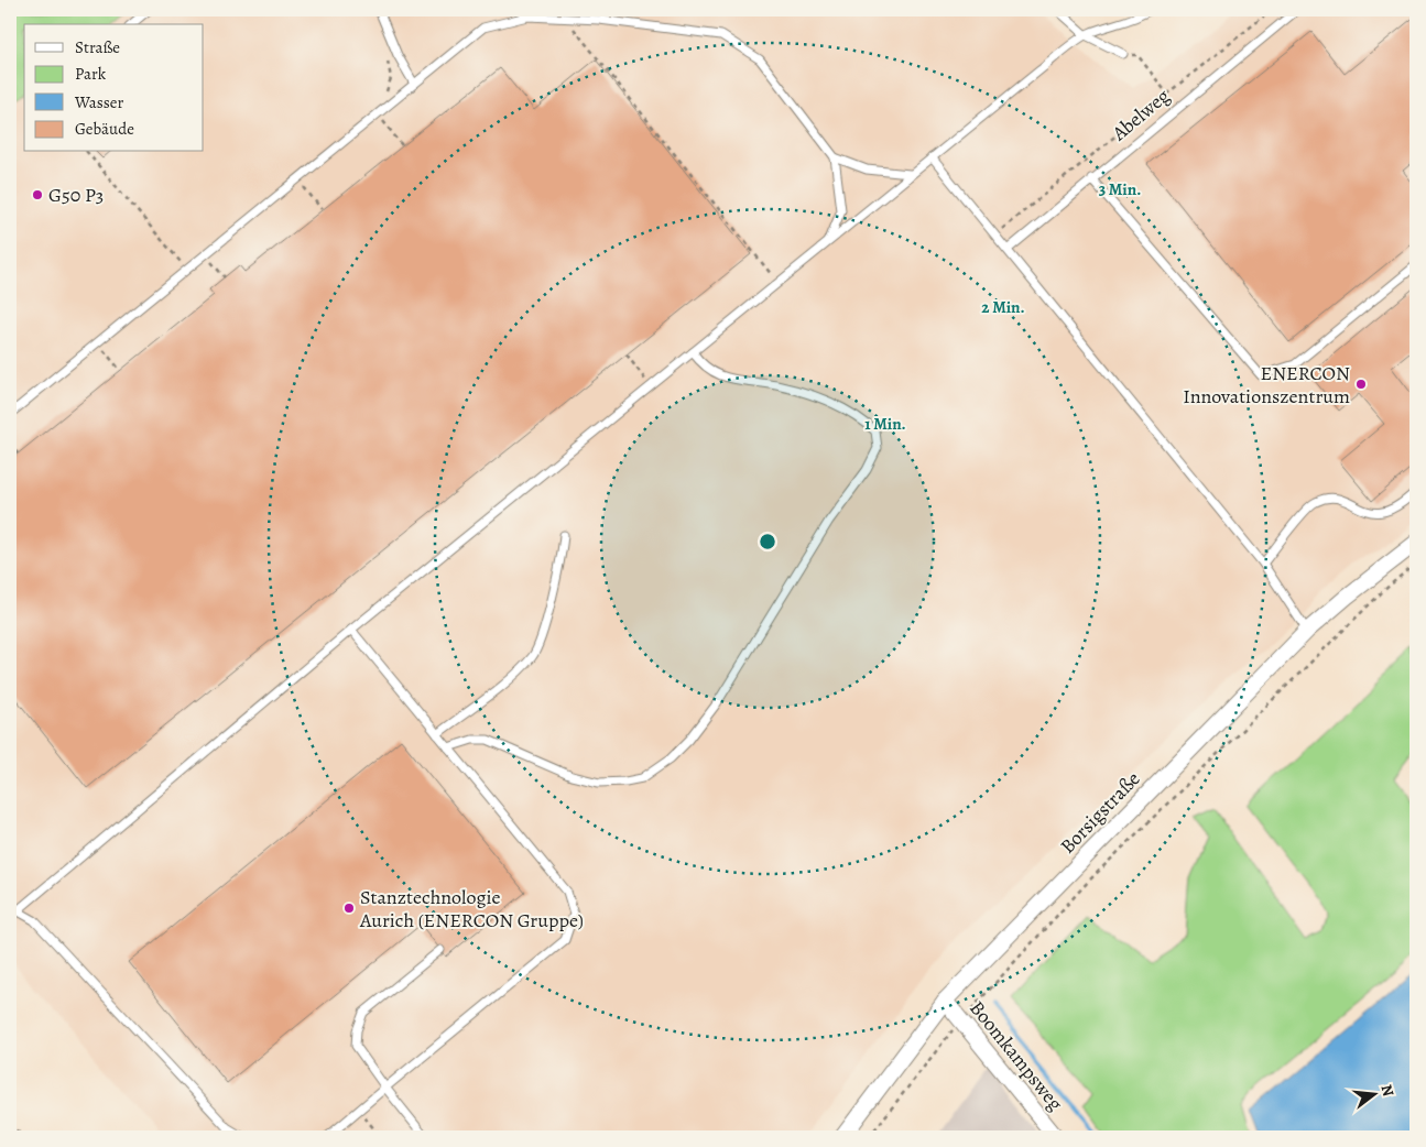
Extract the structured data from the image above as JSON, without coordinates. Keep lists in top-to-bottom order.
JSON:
{
  "streets": {
    "street": ["Borsigstraße", "Boomkampsweg"],
    "lane": ["Abelweg"]
  },
  "crossings": [
    ["Borsigstraße", "Boomkampsweg"]
  ],
  "places": ["G50 P3", "ENERCON Innovationszentrum", "Stanztechnologie Aurich (ENERCON Gruppe)"],
  "legend": [
    "Straße",
    "Park",
    "Wasser",
    "Gebäude"
  ],
  "north": "right",
  "rings": ["3 Min.", "2 Min.", "1 Min."]
}
